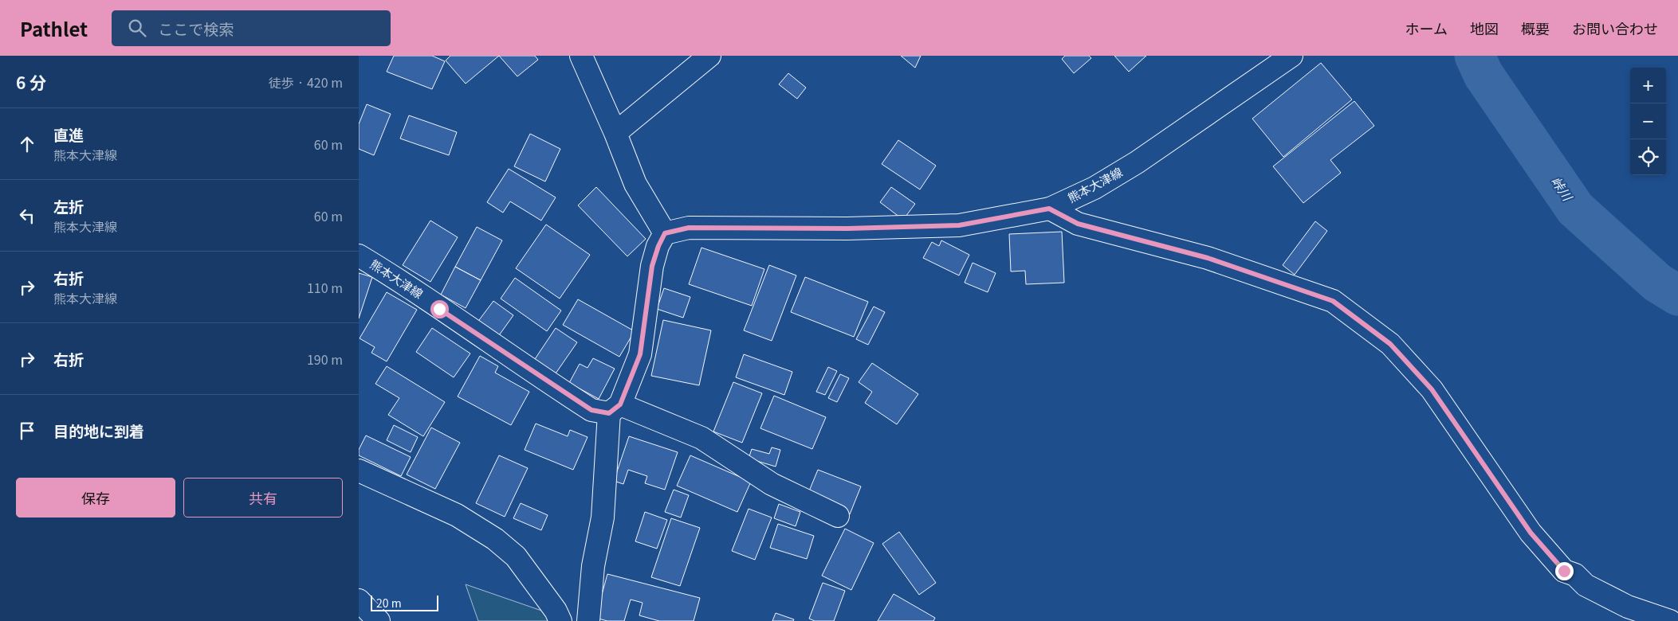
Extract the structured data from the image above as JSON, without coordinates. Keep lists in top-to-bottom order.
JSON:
{
  "streets": {
    "street": ["熊本大津線"]
  },
  "water": ["峠川"],
  "scale_bar": "20 m",
  "page": {
    "header": "Pathlet",
    "search": "ここで検索",
    "nav": [
      "ホーム",
      "地図",
      "概要",
      "お問い合わせ"
    ],
    "heading": ["6 分", "徒歩 · 420 m"],
    "map_buttons": ["+", "−"],
    "list": [
      ["直進", "熊本大津線", "60 m"],
      ["左折", "熊本大津線", "60 m"],
      ["右折", "熊本大津線", "110 m"],
      ["右折", "190 m"],
      "目的地に到着"
    ],
    "buttons": ["保存", "共有"],
    "scale": "20 m"
  }
}
